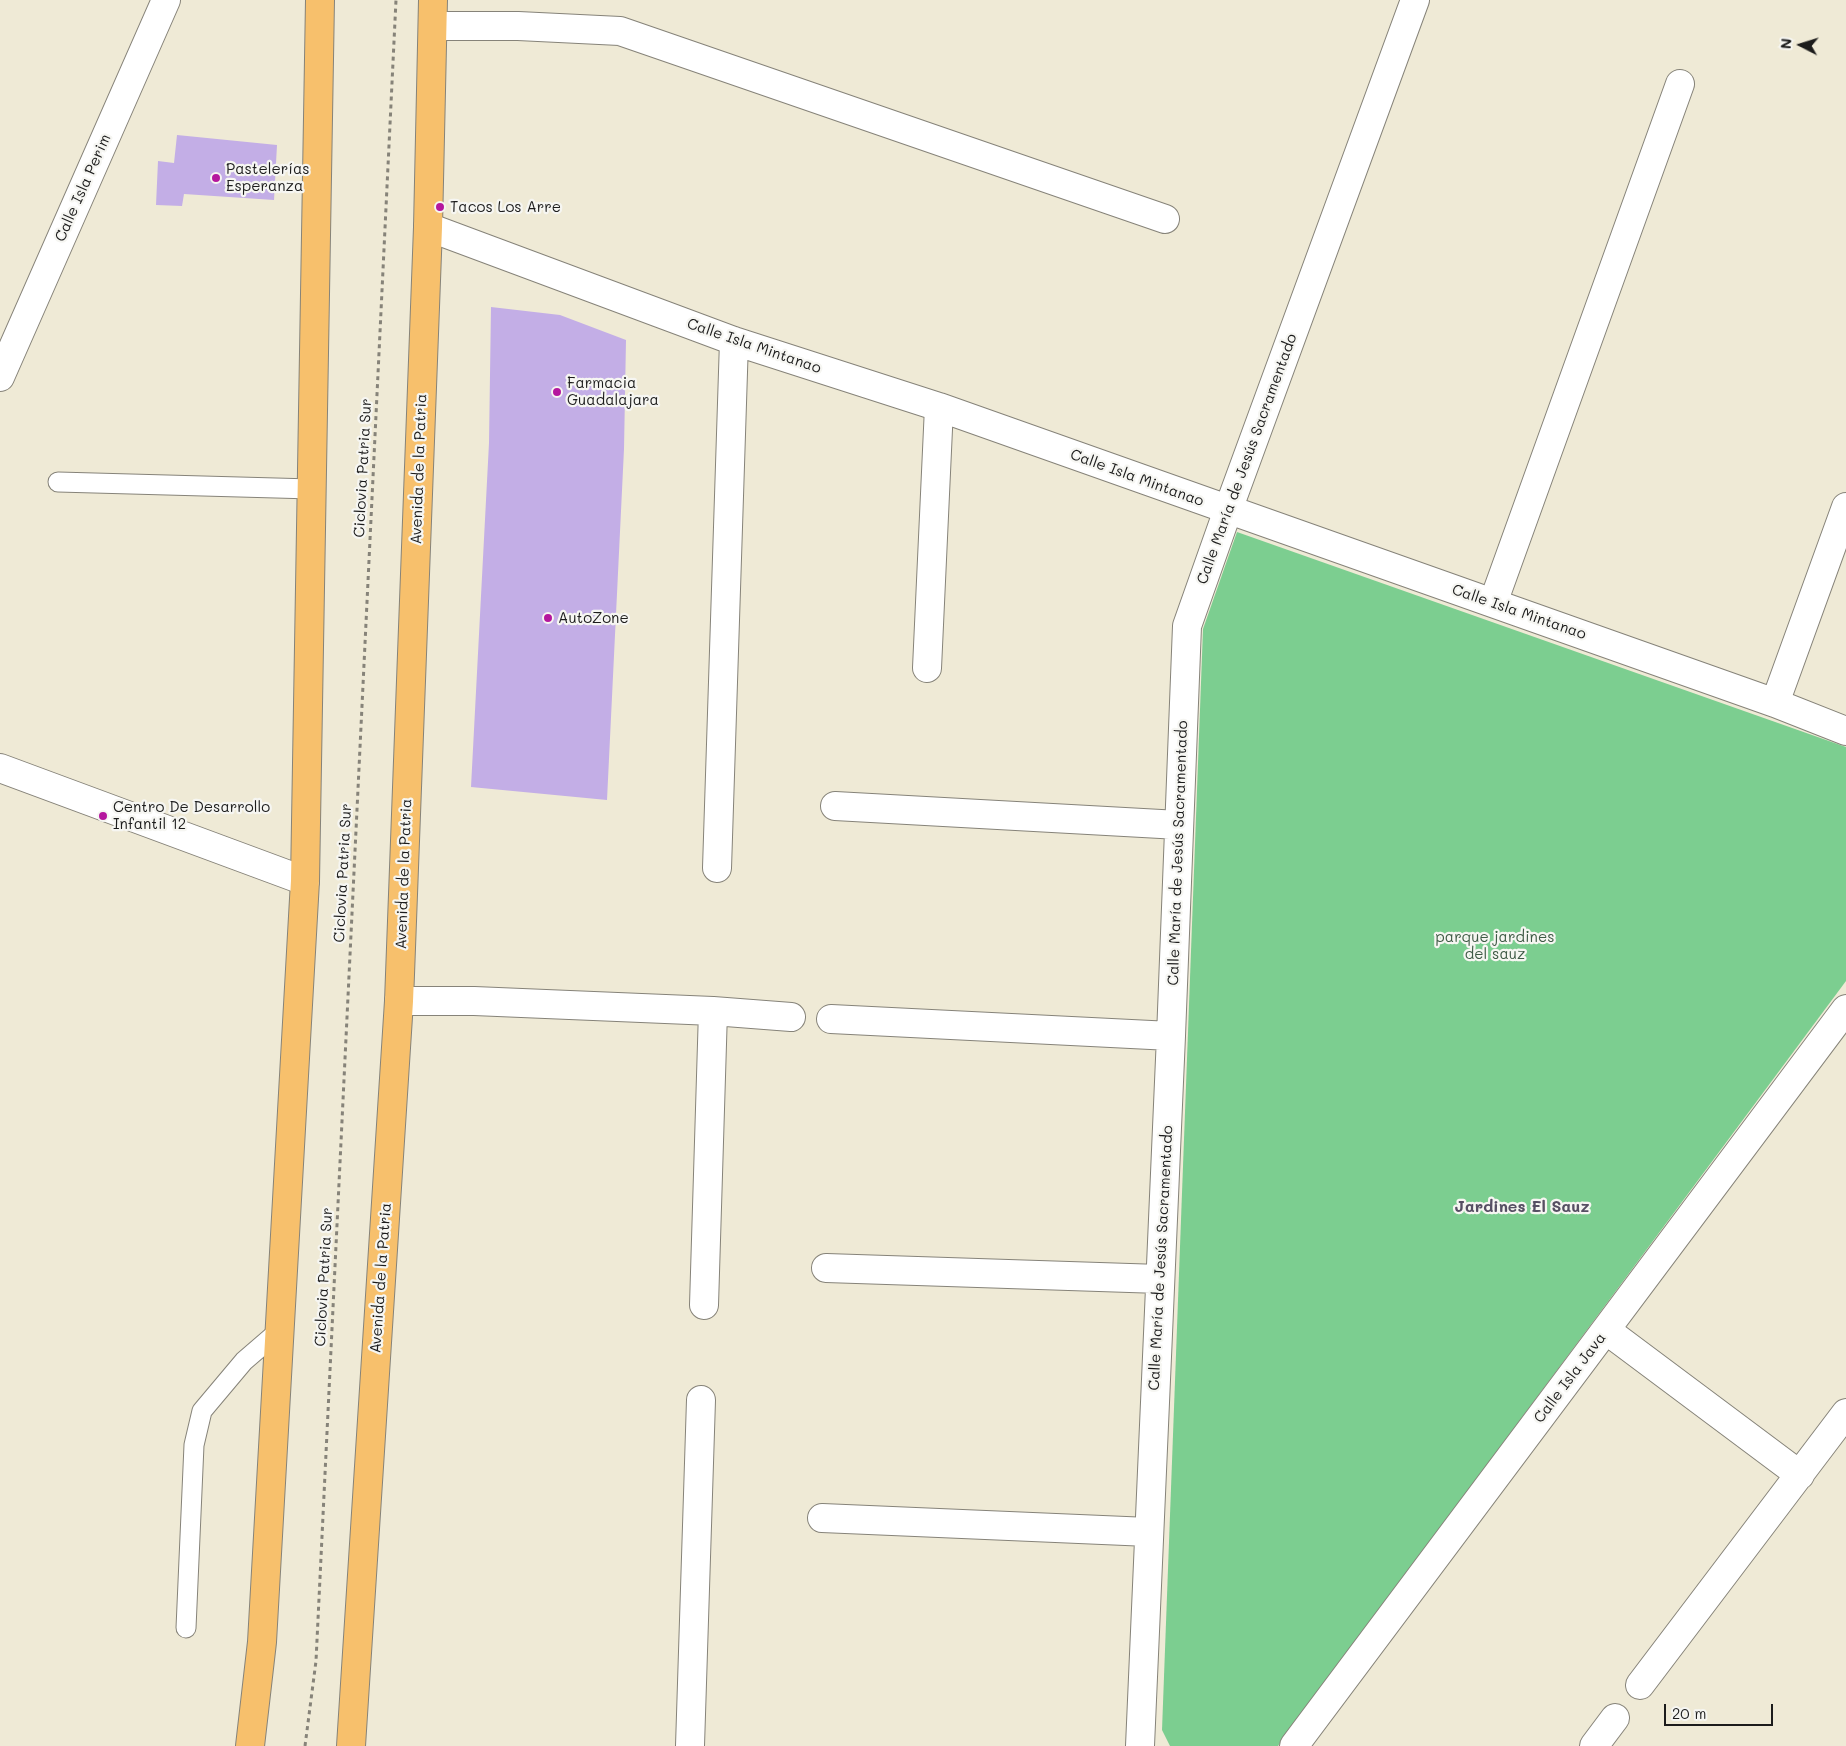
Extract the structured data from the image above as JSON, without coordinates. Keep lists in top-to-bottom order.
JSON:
{
  "streets": {
    "main road": ["Avenida de la Patria"],
    "street": [
      "Calle Isla Perim",
      "Calle Isla Mintanao",
      "Calle María de Jesús Sacramentado",
      "Calle Isla Java"
    ],
    "path": ["Ciclovia Patria Sur"]
  },
  "crossings": [
    ["Calle Isla Mintanao", "Calle María de Jesús Sacramentado"],
    ["Calle Isla Mintanao", "Avenida de la Patria"]
  ],
  "districts": ["Jardines El Sauz"],
  "parks": ["parque jardines del sauz"],
  "places": [
    "Pastelerías Esperanza",
    "Tacos Los Arre",
    "Farmacia Guadalajara",
    "AutoZone",
    "Centro De Desarrollo Infantil 12"
  ],
  "scale_bar": "20 m",
  "north": "left"
}
